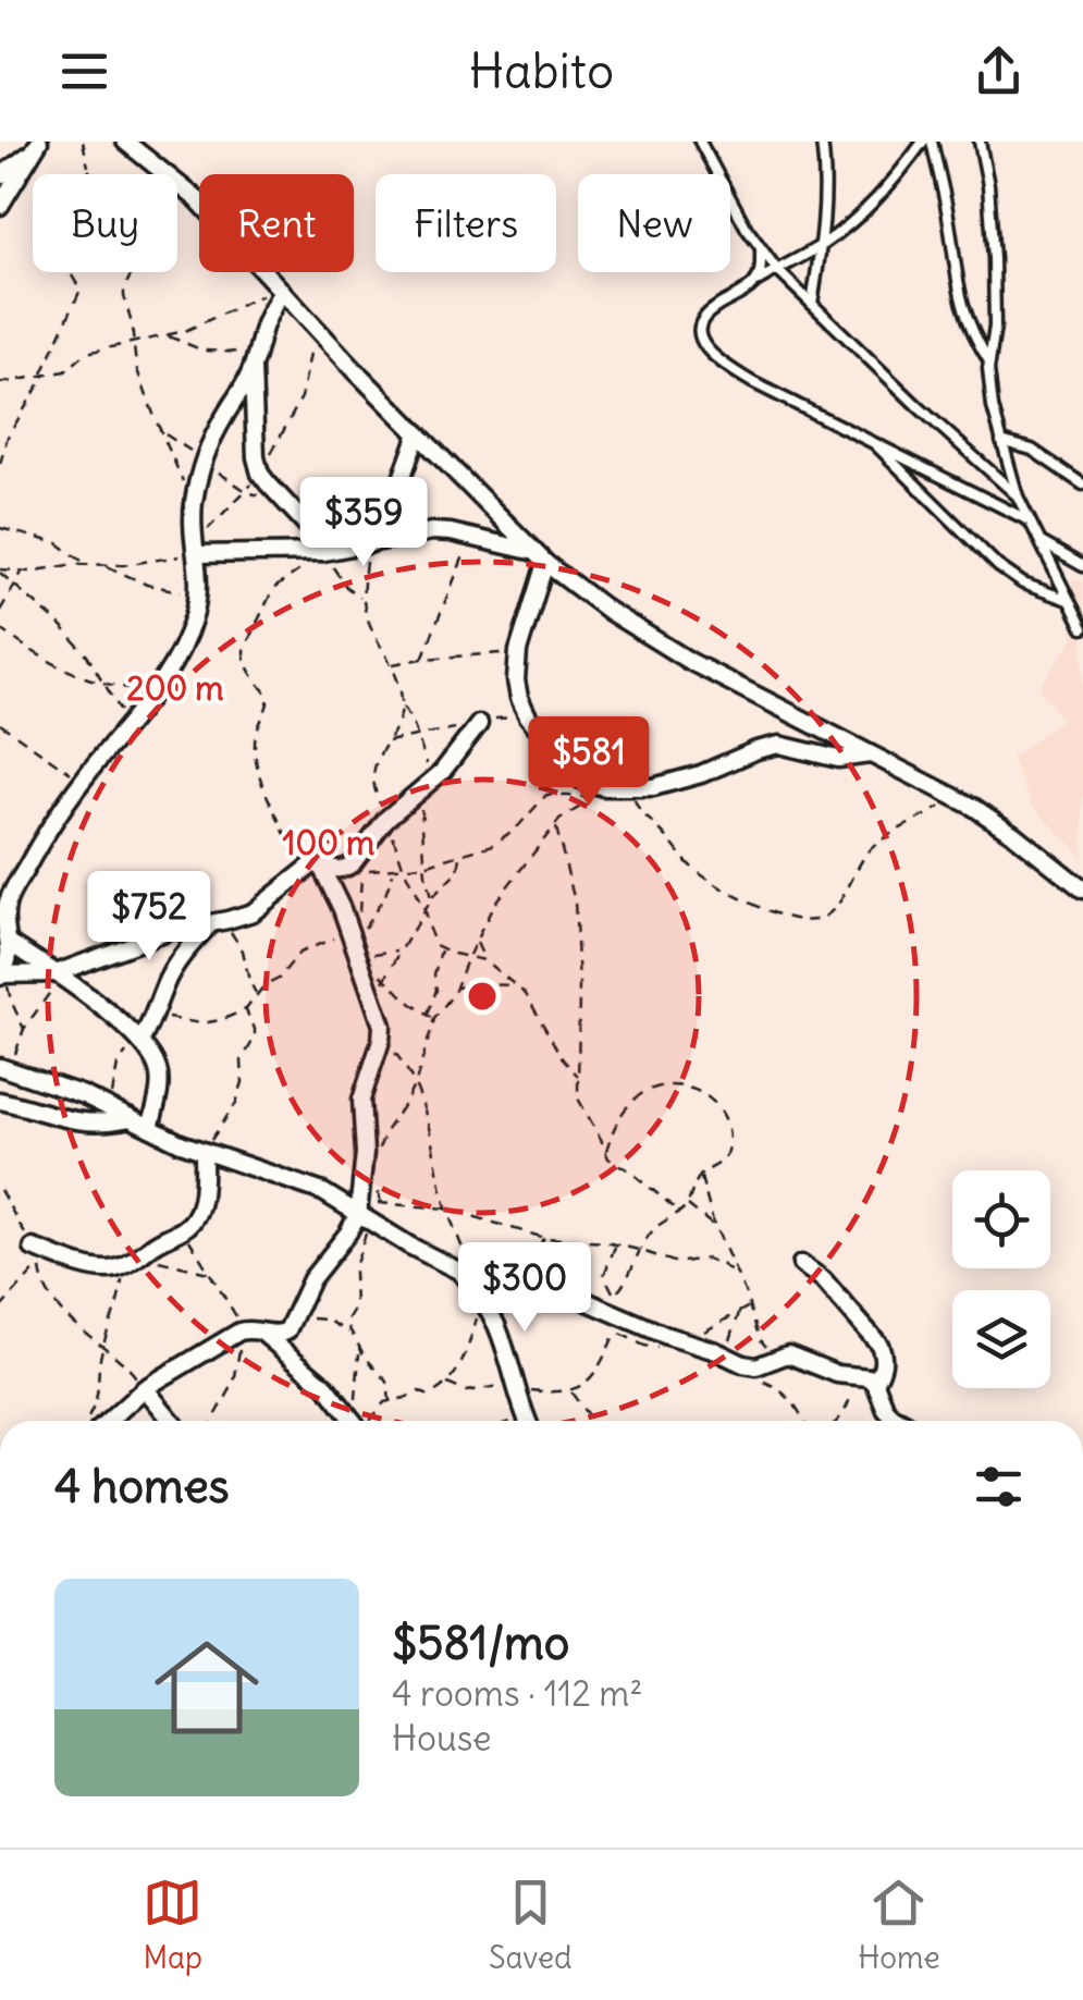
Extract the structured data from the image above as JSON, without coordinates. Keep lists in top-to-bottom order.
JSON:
{
  "page": {
    "header": "Habito",
    "chip": [
      "Buy",
      "Rent",
      "Filters",
      "New"
    ],
    "price": [
      "$359",
      "$581",
      "$752",
      "$300"
    ],
    "heading": "4 homes",
    "list": [
      {
        "name": "$581/mo",
        "note": "4 rooms · 112 m² · House"
      }
    ],
    "tabs": ["Map", "Saved", "Home"]
  },
  "rings": ["200 m", "100 m"]
}
